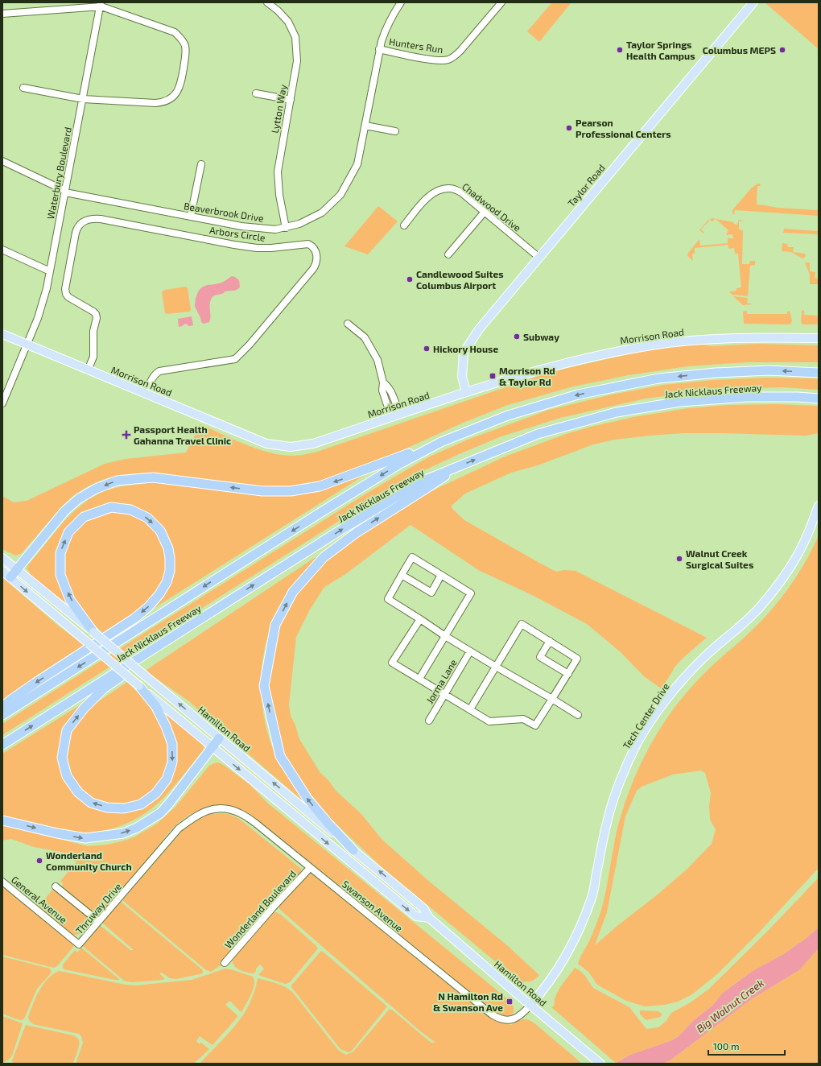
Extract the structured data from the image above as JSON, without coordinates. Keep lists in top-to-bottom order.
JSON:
{
  "streets": {
    "highway": ["Jack Nicklaus Freeway"],
    "main road": [
      "Taylor Road",
      "Morrison Road",
      "Tech Center Drive",
      "Hamilton Road"
    ],
    "street": [
      "Hunters Run",
      "Lytton Way",
      "Waterbury Boulevard",
      "Chadwood Drive",
      "Beaverbrook Drive",
      "Arbors Circle",
      "Jorma Lane",
      "General Avenue",
      "Swanson Avenue",
      "Thruway Drive",
      "Wonderland Boulevard"
    ]
  },
  "crossings": [
    ["Hunters Run", "Beaverbrook Drive"],
    ["Lytton Way", "Beaverbrook Drive"],
    ["Waterbury Boulevard", "Beaverbrook Drive"],
    ["Waterbury Boulevard", "Morrison Road"],
    ["Taylor Road", "Chadwood Drive"],
    ["Taylor Road", "Morrison Road"],
    ["Arbors Circle", "Morrison Road"],
    ["Tech Center Drive", "Hamilton Road"],
    ["Tech Center Drive", "Swanson Avenue"],
    ["Hamilton Road", "Swanson Avenue"],
    ["General Avenue", "Thruway Drive"],
    ["Swanson Avenue", "Thruway Drive"],
    ["Swanson Avenue", "Wonderland Boulevard"]
  ],
  "water": ["Big Walnut Creek"],
  "places": {
    "other": [
      "Taylor Springs Health Campus",
      "Columbus MEPS",
      "Pearson Professional Centers",
      "Candlewood Suites Columbus Airport",
      "Subway",
      "Hickory House",
      "Walnut Creek Surgical Suites",
      "Wonderland Community Church"
    ],
    "transit": ["Morrison Rd & Taylor Rd", "N Hamilton Rd & Swanson Ave"],
    "health": ["Passport Health Gahanna Travel Clinic"]
  },
  "scale_bar": "100 m"
}
